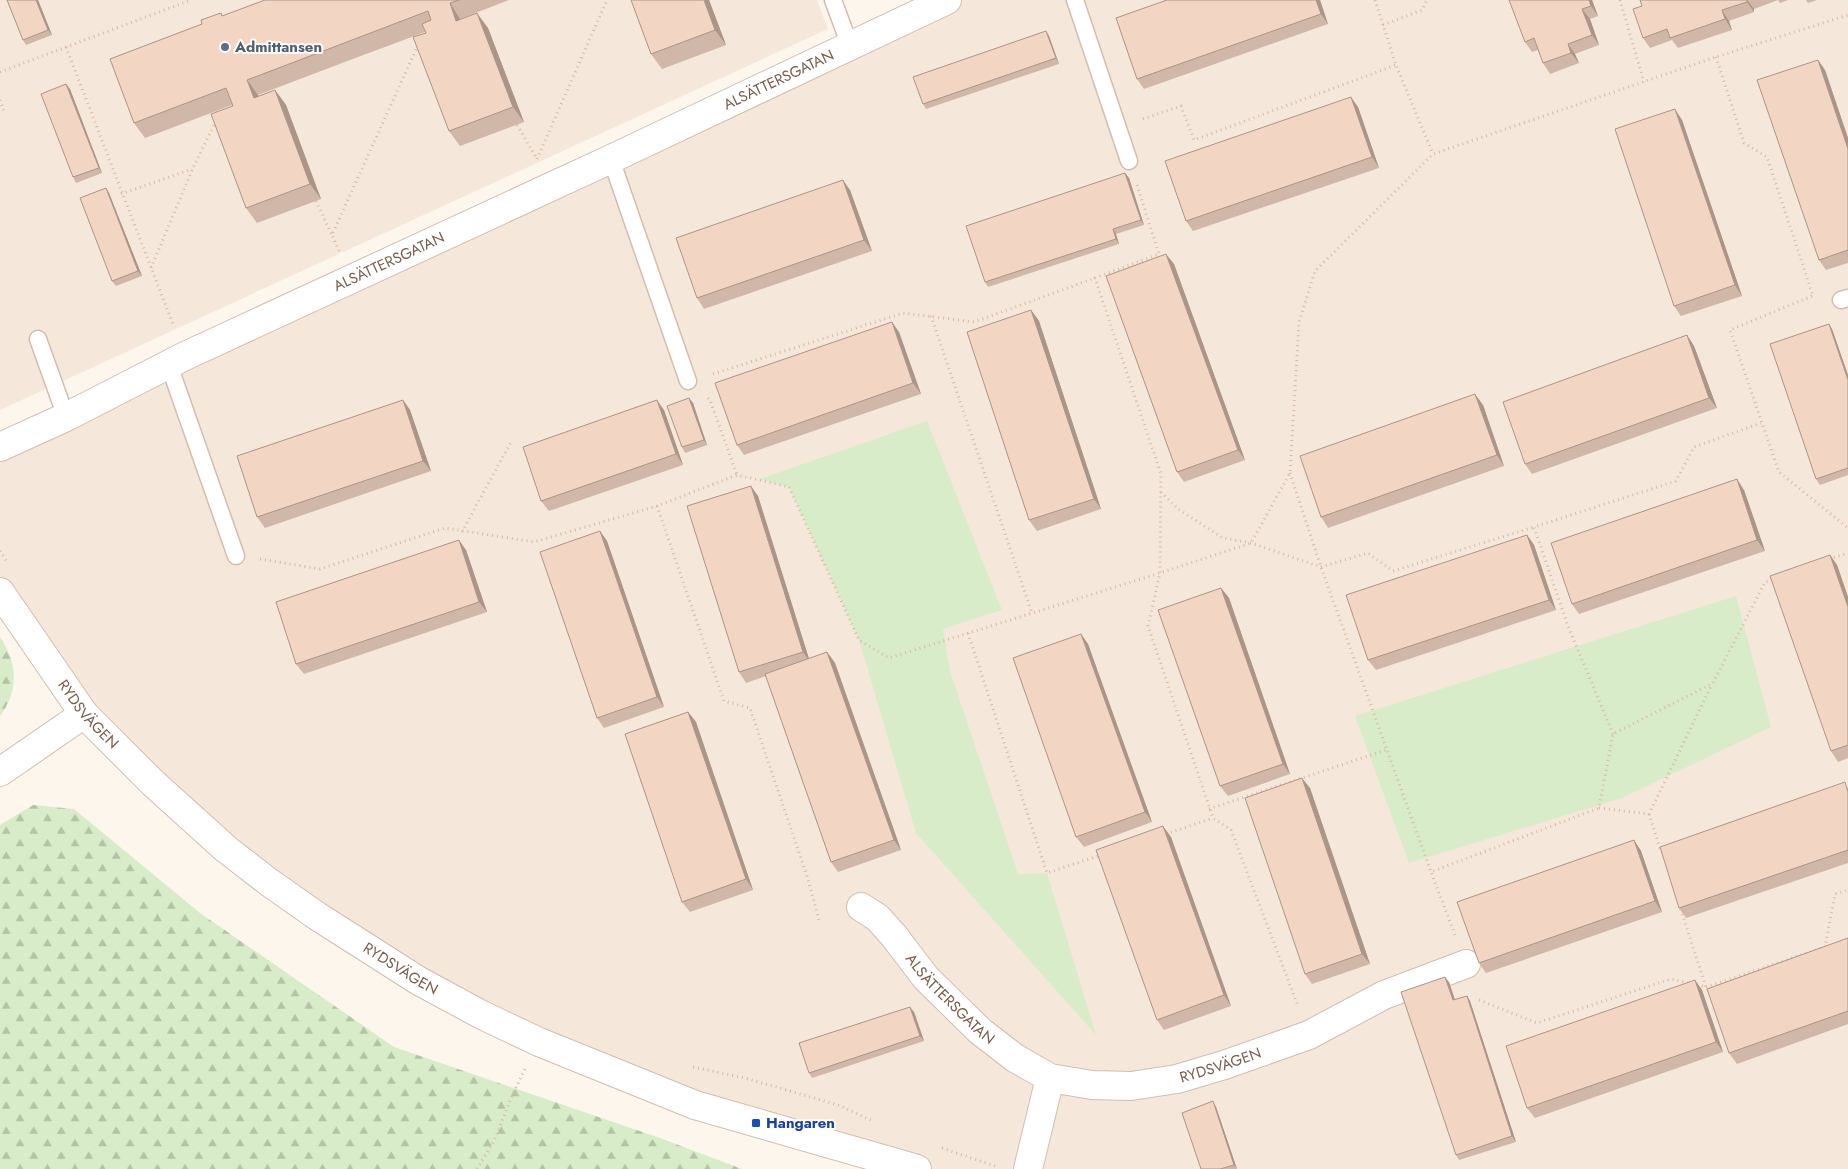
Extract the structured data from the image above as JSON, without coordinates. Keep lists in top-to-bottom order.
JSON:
{
  "streets": {
    "street": ["ALSÄTTERSGATAN", "RYDSVÄGEN"]
  },
  "crossings": [
    ["ALSÄTTERSGATAN", "RYDSVÄGEN"]
  ],
  "places": {
    "other": ["Admittansen"],
    "transit": ["Hangaren"]
  }
}
